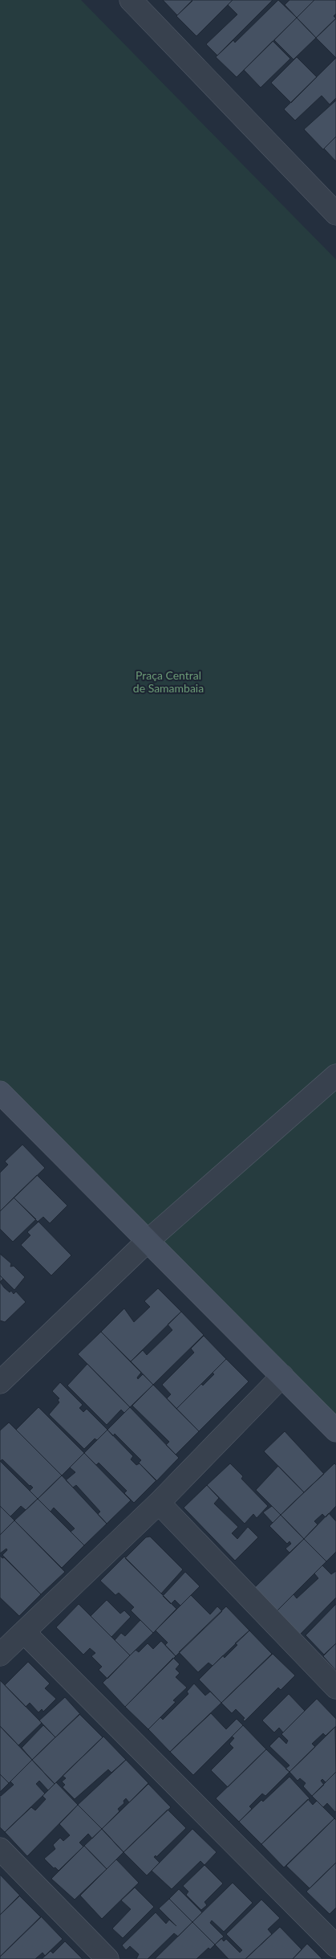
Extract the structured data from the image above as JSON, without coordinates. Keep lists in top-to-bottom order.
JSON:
{
  "parks": ["Praça Central de Samambaia"]
}
